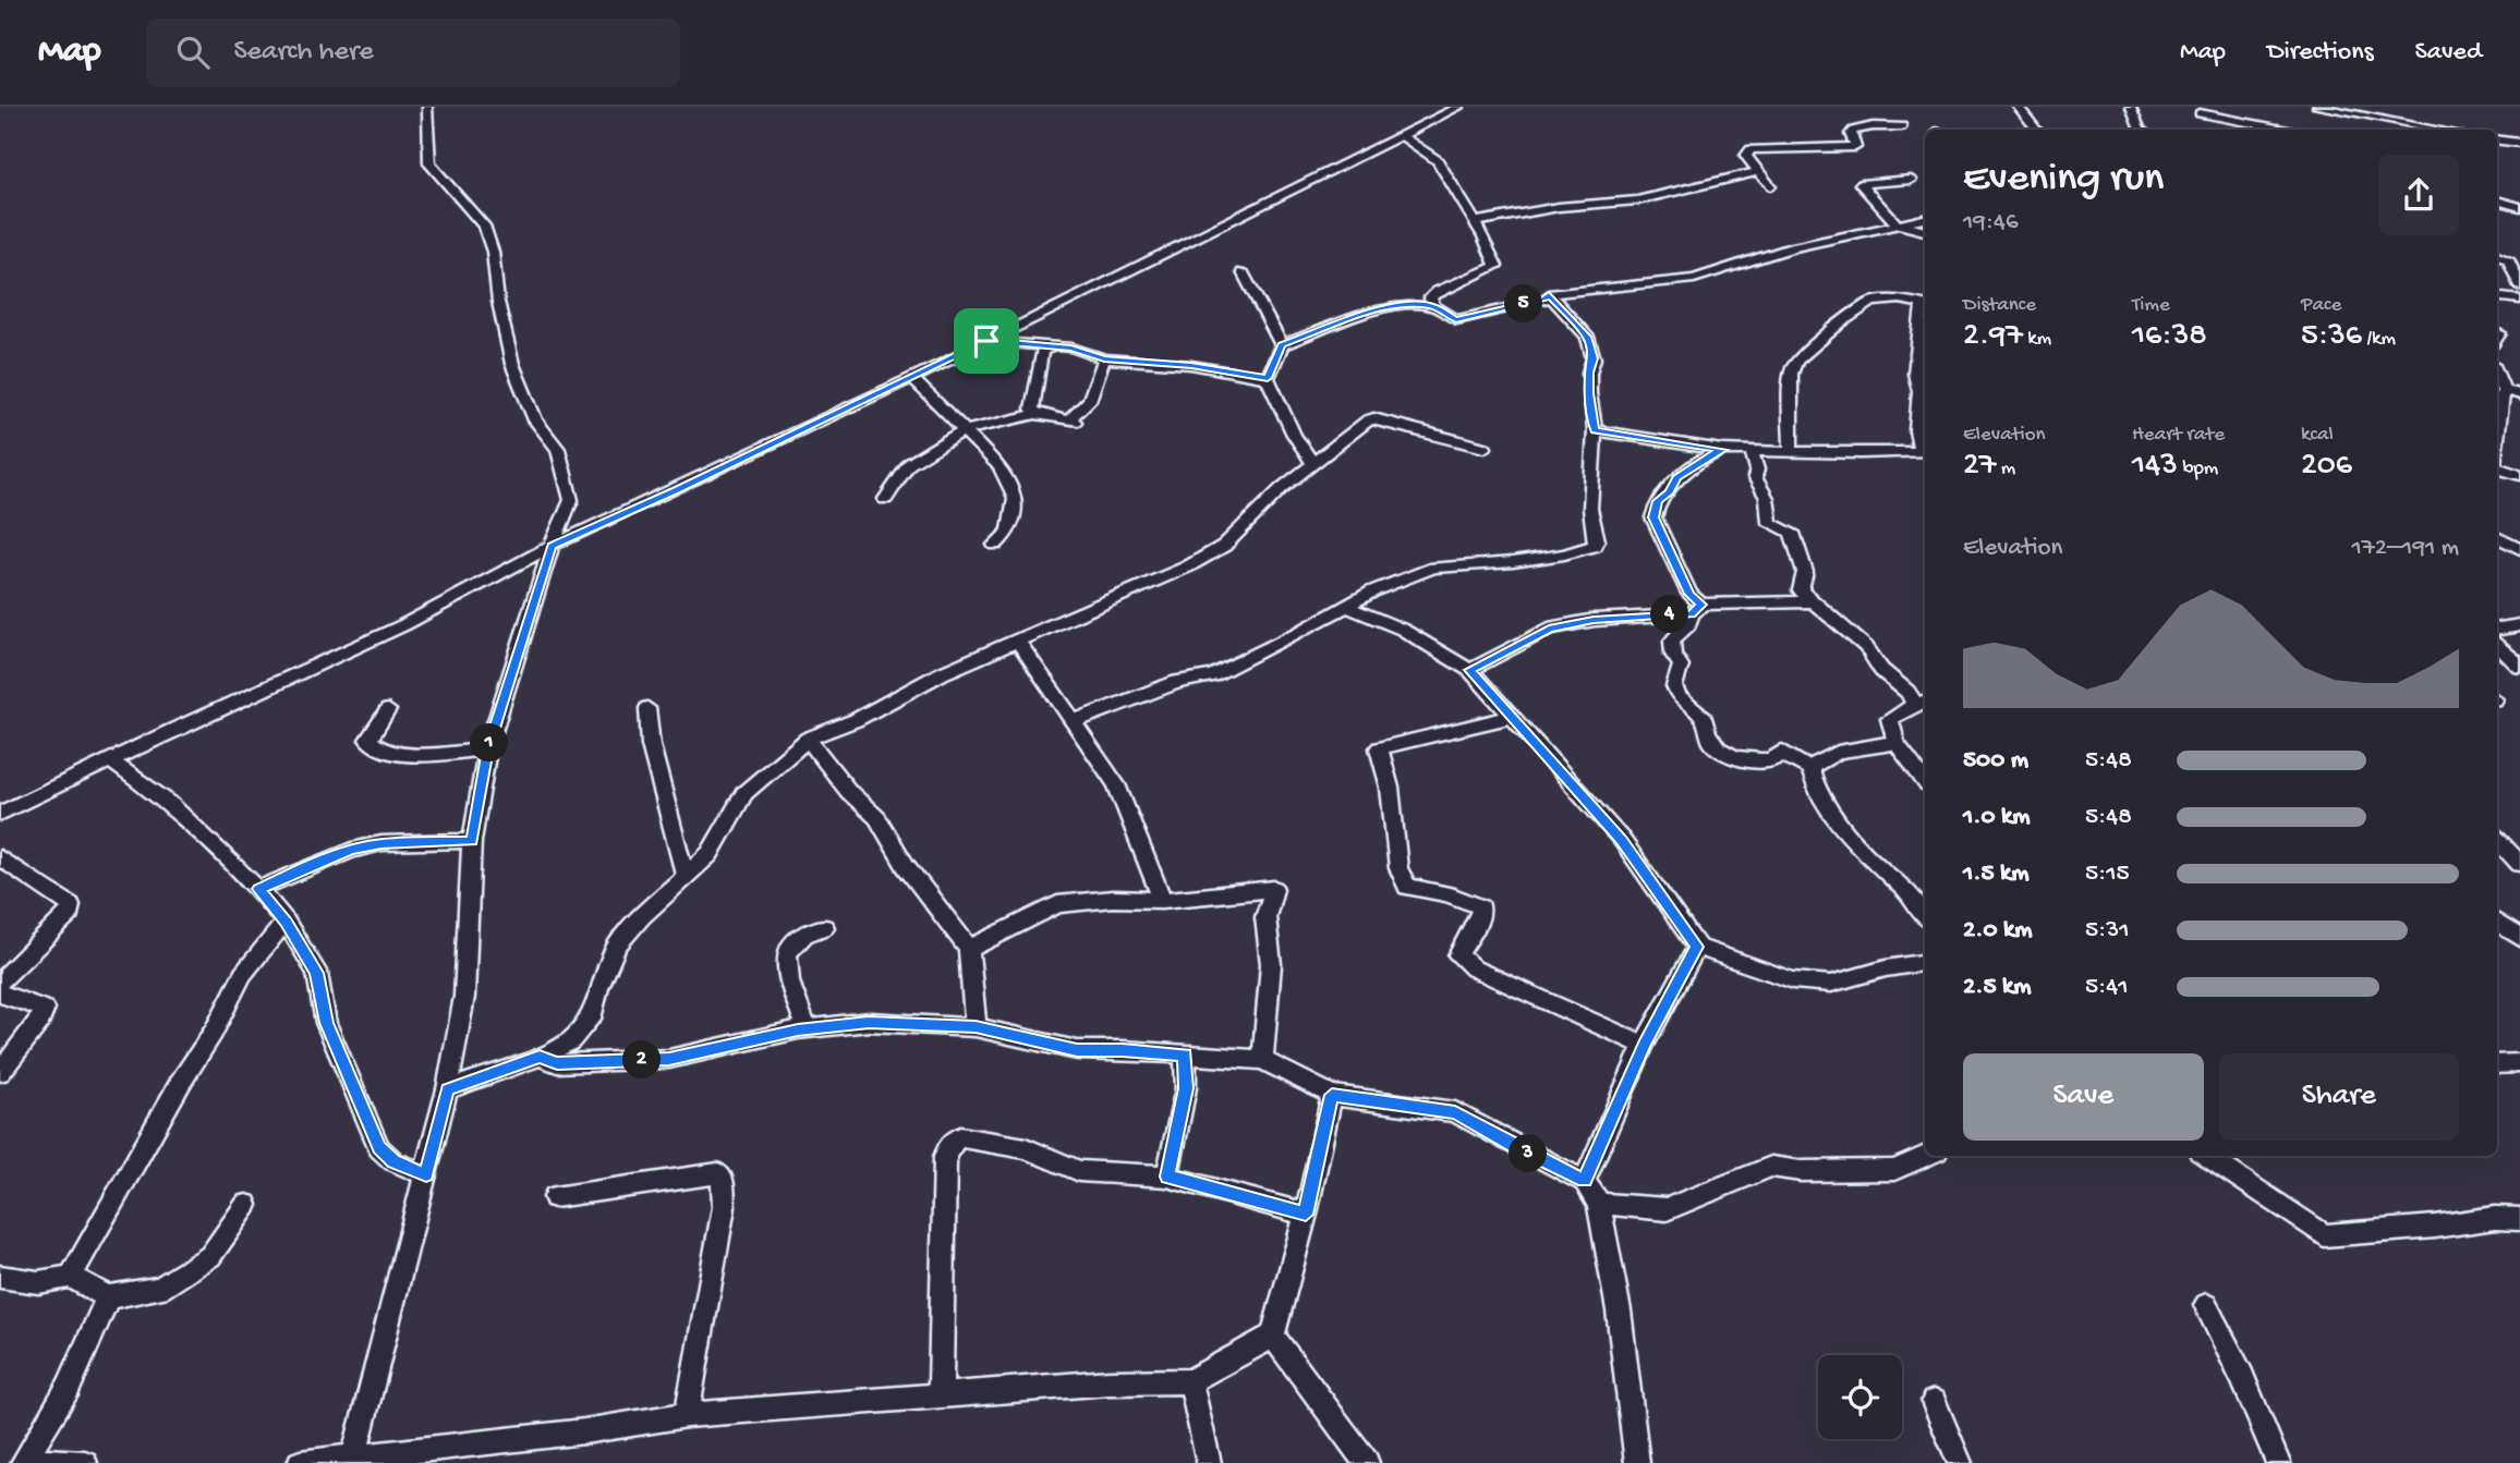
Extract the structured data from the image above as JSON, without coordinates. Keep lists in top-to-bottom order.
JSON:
{
  "page": {
    "header": "Map",
    "search": "Search here",
    "nav": ["Map", "Directions", "Saved"],
    "heading": ["Evening run", "19:46"],
    "stats": [
      ["Distance", "2.97 km"],
      ["Time", "16:38"],
      ["Pace", "5:36 /km"],
      ["Elevation", "27 m"],
      ["Heart rate", "143 bpm"],
      ["kcal", "206"]
    ],
    "pins": [
      "5",
      "4",
      "1",
      "2",
      "3"
    ],
    "chart": ["Elevation", "172–191 m"],
    "list": [
      {
        "name": "500 m",
        "note": "5:48"
      },
      {
        "name": "1.0 km",
        "note": "5:48"
      },
      {
        "name": "1.5 km",
        "note": "5:15"
      },
      {
        "name": "2.0 km",
        "note": "5:31"
      },
      {
        "name": "2.5 km",
        "note": "5:41"
      }
    ],
    "buttons": ["Save", "Share"]
  }
}
